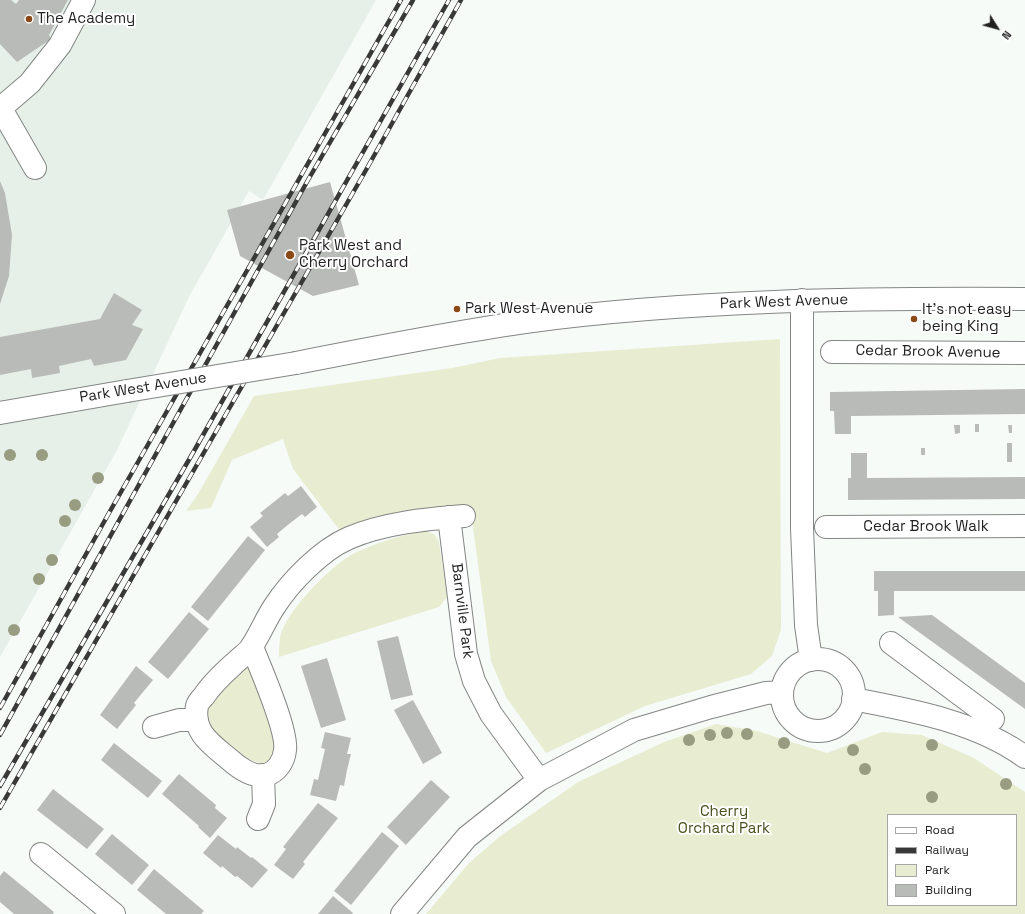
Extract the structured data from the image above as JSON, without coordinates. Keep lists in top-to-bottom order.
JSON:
{
  "streets": {
    "street": [
      "Park West Avenue",
      "Cedar Brook Avenue",
      "Cedar Brook Walk",
      "Barnville Park"
    ]
  },
  "parks": ["Cherry Orchard Park"],
  "places": [
    "The Academy",
    "Park West and Cherry Orchard",
    "Park West Avenue",
    "It’s not easy being King"
  ],
  "legend": [
    "Road",
    "Railway",
    "Park",
    "Building"
  ],
  "north": "bottom right"
}
